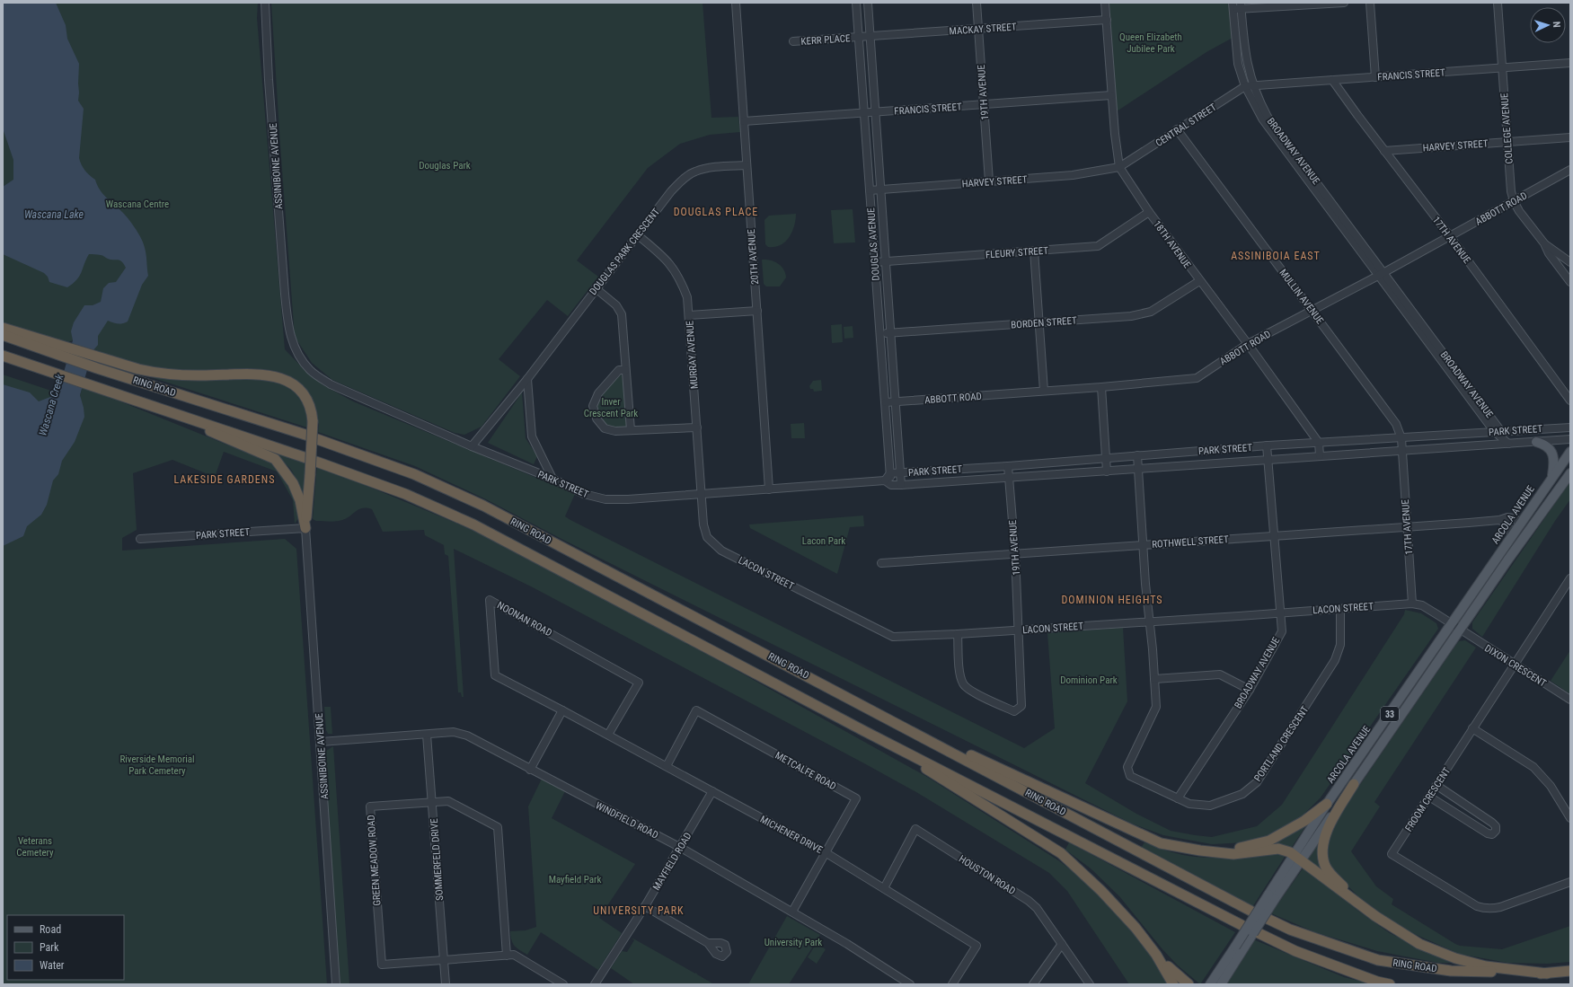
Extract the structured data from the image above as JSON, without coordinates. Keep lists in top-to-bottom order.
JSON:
{
  "streets": {
    "highway": ["RING ROAD"],
    "main road": ["ARCOLA AVENUE", "33"],
    "street": [
      "MACKAY STREET",
      "KERR PLACE",
      "FRANCIS STREET",
      "19TH AVENUE",
      "CENTRAL STREET",
      "COLLEGE AVENUE",
      "HARVEY STREET",
      "BROADWAY AVENUE",
      "ASSINIBOINE AVENUE",
      "ABBOTT ROAD",
      "17TH AVENUE",
      "DOUGLAS AVENUE",
      "18TH AVENUE",
      "DOUGLAS PARK CRESCENT",
      "FLEURY STREET",
      "20TH AVENUE",
      "MULLIN AVENUE",
      "BORDEN STREET",
      "MURRAY AVENUE",
      "PARK STREET",
      "ROTHWELL STREET",
      "LACON STREET",
      "NOONAN ROAD",
      "DIXON CRESCENT",
      "PORTLAND CRESCENT",
      "METCALFE ROAD",
      "FROOM CRESCENT",
      "WINDFIELD ROAD",
      "MICHENER DRIVE",
      "SOMMERFELD DRIVE",
      "GREEN MEADOW ROAD",
      "MAYFIELD ROAD",
      "HOUSTON ROAD"
    ]
  },
  "crossings": [
    ["MACKAY STREET", "KERR PLACE"],
    ["MACKAY STREET", "19TH AVENUE"],
    ["MACKAY STREET", "DOUGLAS AVENUE"],
    ["MACKAY STREET", "18TH AVENUE"],
    ["KERR PLACE", "DOUGLAS AVENUE"],
    ["FRANCIS STREET", "19TH AVENUE"],
    ["FRANCIS STREET", "CENTRAL STREET"],
    ["FRANCIS STREET", "COLLEGE AVENUE"],
    ["FRANCIS STREET", "BROADWAY AVENUE"],
    ["FRANCIS STREET", "17TH AVENUE"],
    ["FRANCIS STREET", "DOUGLAS AVENUE"],
    ["FRANCIS STREET", "18TH AVENUE"],
    ["FRANCIS STREET", "20TH AVENUE"],
    ["19TH AVENUE", "HARVEY STREET"],
    ["19TH AVENUE", "PARK STREET"],
    ["19TH AVENUE", "ROTHWELL STREET"],
    ["19TH AVENUE", "LACON STREET"],
    ["CENTRAL STREET", "HARVEY STREET"],
    ["CENTRAL STREET", "BROADWAY AVENUE"],
    ["CENTRAL STREET", "18TH AVENUE"],
    ["CENTRAL STREET", "MULLIN AVENUE"],
    ["COLLEGE AVENUE", "HARVEY STREET"],
    ["COLLEGE AVENUE", "ABBOTT ROAD"],
    ["HARVEY STREET", "17TH AVENUE"],
    ["HARVEY STREET", "DOUGLAS AVENUE"],
    ["HARVEY STREET", "18TH AVENUE"],
    ["BROADWAY AVENUE", "ABBOTT ROAD"],
    ["BROADWAY AVENUE", "PARK STREET"],
    ["BROADWAY AVENUE", "ROTHWELL STREET"],
    ["BROADWAY AVENUE", "LACON STREET"],
    ["BROADWAY AVENUE", "PORTLAND CRESCENT"],
    ["ASSINIBOINE AVENUE", "PARK STREET"],
    ["ASSINIBOINE AVENUE", "WINDFIELD ROAD"],
    ["ABBOTT ROAD", "17TH AVENUE"],
    ["ABBOTT ROAD", "DOUGLAS AVENUE"],
    ["ABBOTT ROAD", "18TH AVENUE"],
    ["ABBOTT ROAD", "MULLIN AVENUE"],
    ["17TH AVENUE", "MULLIN AVENUE"],
    ["17TH AVENUE", "PARK STREET"],
    ["17TH AVENUE", "ROTHWELL STREET"],
    ["17TH AVENUE", "LACON STREET"],
    ["DOUGLAS AVENUE", "FLEURY STREET"],
    ["DOUGLAS AVENUE", "BORDEN STREET"],
    ["DOUGLAS AVENUE", "PARK STREET"],
    ["18TH AVENUE", "FLEURY STREET"],
    ["18TH AVENUE", "BORDEN STREET"],
    ["18TH AVENUE", "PARK STREET"],
    ["DOUGLAS PARK CRESCENT", "20TH AVENUE"],
    ["DOUGLAS PARK CRESCENT", "MURRAY AVENUE"],
    ["DOUGLAS PARK CRESCENT", "PARK STREET"],
    ["20TH AVENUE", "PARK STREET"],
    ["MULLIN AVENUE", "PARK STREET"],
    ["MURRAY AVENUE", "PARK STREET"],
    ["MURRAY AVENUE", "LACON STREET"],
    ["PARK STREET", "LACON STREET"],
    ["ARCOLA AVENUE", "ROTHWELL STREET"],
    ["ARCOLA AVENUE", "LACON STREET"],
    ["ARCOLA AVENUE", "DIXON CRESCENT"],
    ["LACON STREET", "DIXON CRESCENT"],
    ["LACON STREET", "PORTLAND CRESCENT"],
    ["NOONAN ROAD", "MICHENER DRIVE"],
    ["DIXON CRESCENT", "FROOM CRESCENT"],
    ["METCALFE ROAD", "WINDFIELD ROAD"],
    ["METCALFE ROAD", "MICHENER DRIVE"],
    ["WINDFIELD ROAD", "SOMMERFELD DRIVE"],
    ["WINDFIELD ROAD", "MAYFIELD ROAD"],
    ["MICHENER DRIVE", "MAYFIELD ROAD"],
    ["MICHENER DRIVE", "HOUSTON ROAD"],
    ["SOMMERFELD DRIVE", "GREEN MEADOW ROAD"]
  ],
  "districts": [
    "DOUGLAS PLACE",
    "ASSINIBOIA EAST",
    "LAKESIDE GARDENS",
    "DOMINION HEIGHTS",
    "UNIVERSITY PARK"
  ],
  "water": ["Wascana Lake", "Wascana Creek"],
  "parks": [
    "Queen Elizabeth Jubilee Park",
    "Douglas Park",
    "Wascana Centre",
    "Inver Crescent Park",
    "Lacon Park",
    "Dominion Park",
    "Riverside Memorial Park Cemetery",
    "Veterans Cemetery",
    "Mayfield Park",
    "University Park"
  ],
  "legend": ["Road", "Park", "Water"],
  "north": "right"
}
